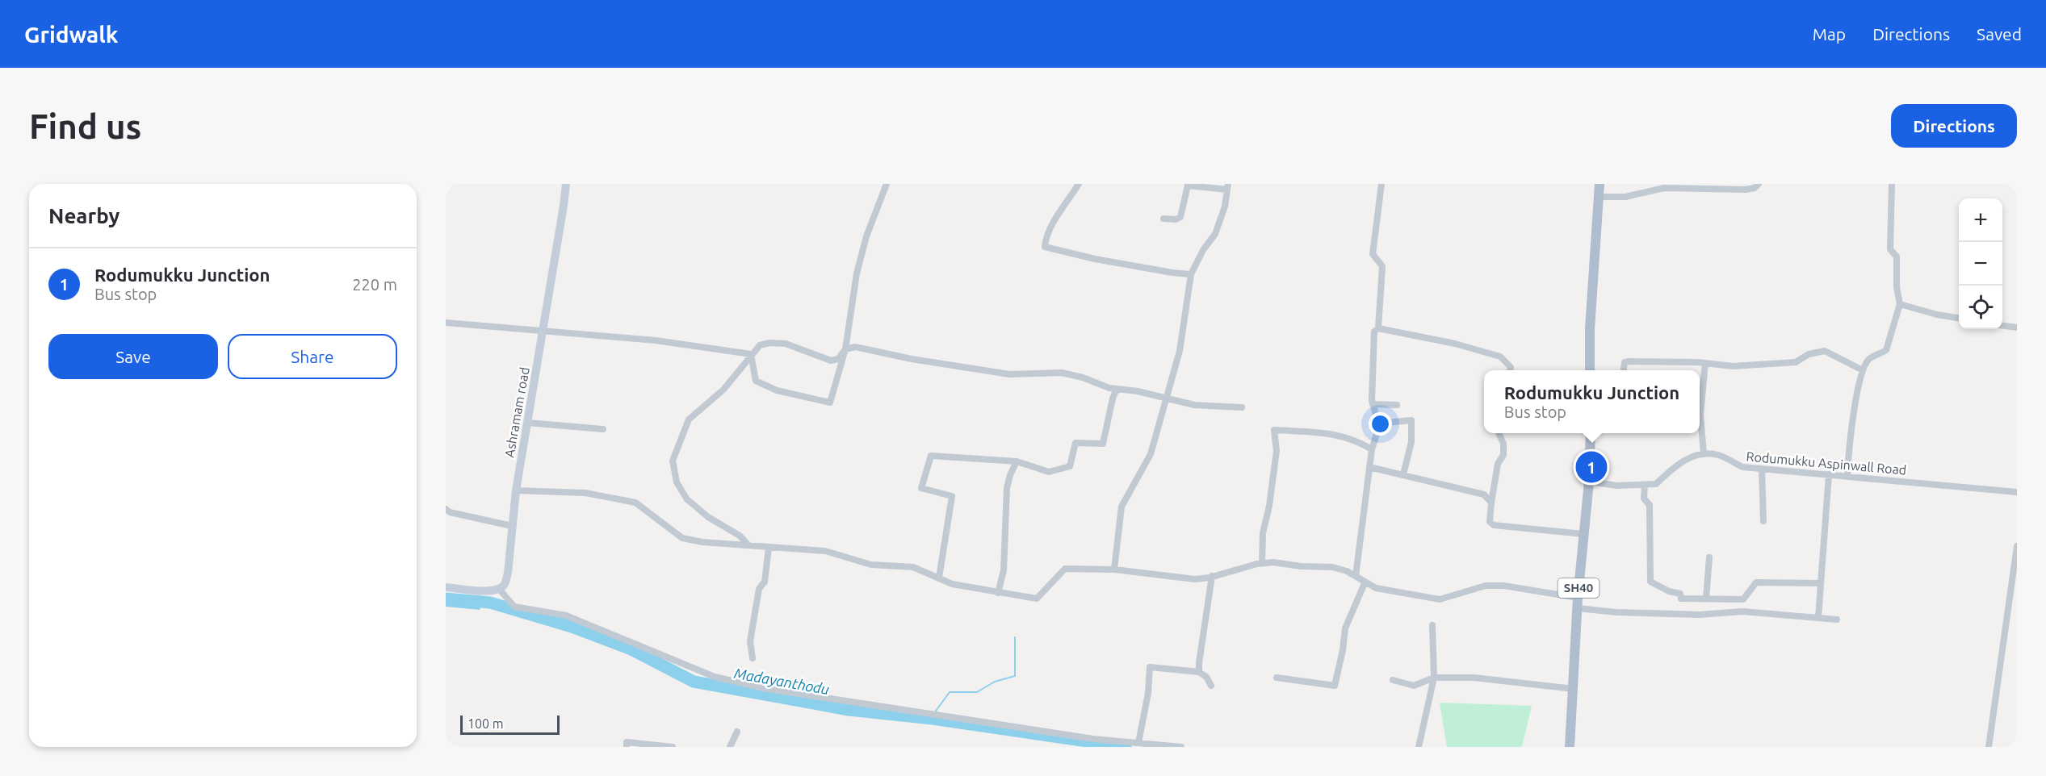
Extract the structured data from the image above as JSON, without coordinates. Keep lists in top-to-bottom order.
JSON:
{
  "streets": {
    "main road": ["Ashramam road", "SH40"],
    "street": ["Rodumukku Aspinwall Road"]
  },
  "water": ["Madayanthodu"],
  "scale_bar": "100 m",
  "page": {
    "header": "Gridwalk",
    "nav": ["Map", "Directions", "Saved"],
    "buttons": [
      "Directions",
      ["Save", "Share"]
    ],
    "title": "Find us",
    "heading": "Nearby",
    "map_buttons": ["+", "−"],
    "list": [
      {
        "mark": "1",
        "name": "Rodumukku Junction",
        "note": "Bus stop",
        "value": "220 m"
      }
    ],
    "popup": ["Rodumukku Junction", "Bus stop"],
    "pins": "1",
    "scale": "100 m"
  }
}
